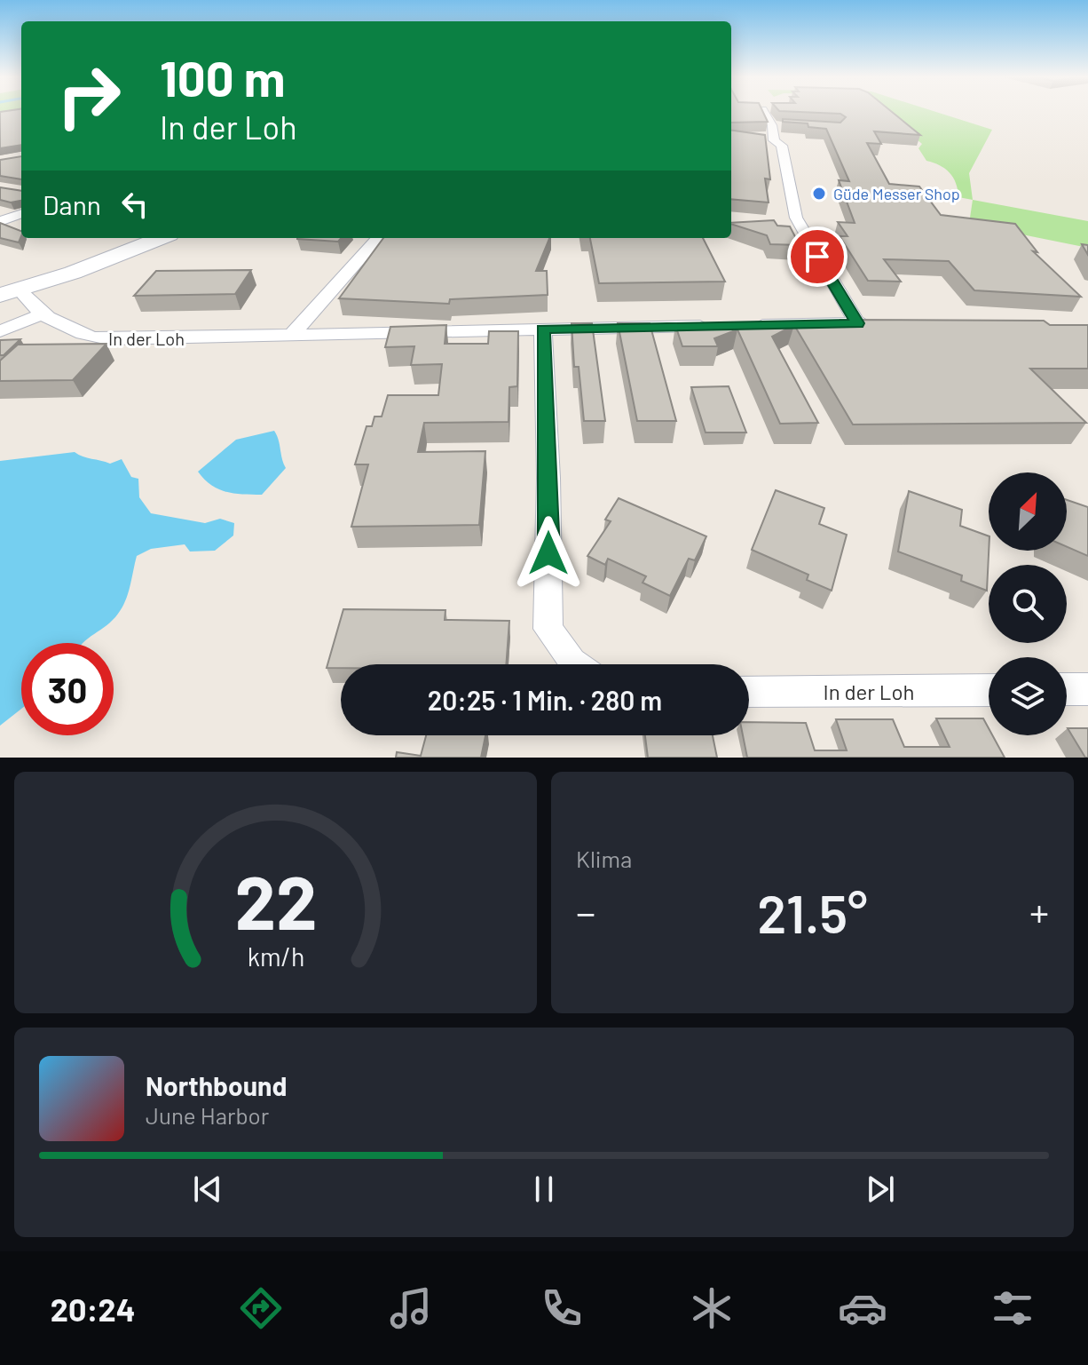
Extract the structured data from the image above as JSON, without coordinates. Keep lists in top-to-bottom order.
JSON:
{
  "streets": {
    "street": ["In der Loh"]
  },
  "places": ["Güde Messer Shop"],
  "north": "top right",
  "page": {
    "turn": ["100 m", "In der Loh"],
    "then": "Dann",
    "limit": "30",
    "trip": "20:25 · 1 Min. · 280 m",
    "tile": "Klima",
    "heat": ["−", "21.5°", "+"],
    "song": ["Northbound", "June Harbor"],
    "tabs": "20:24",
    "gauge": ["22", "km/h"]
  }
}
